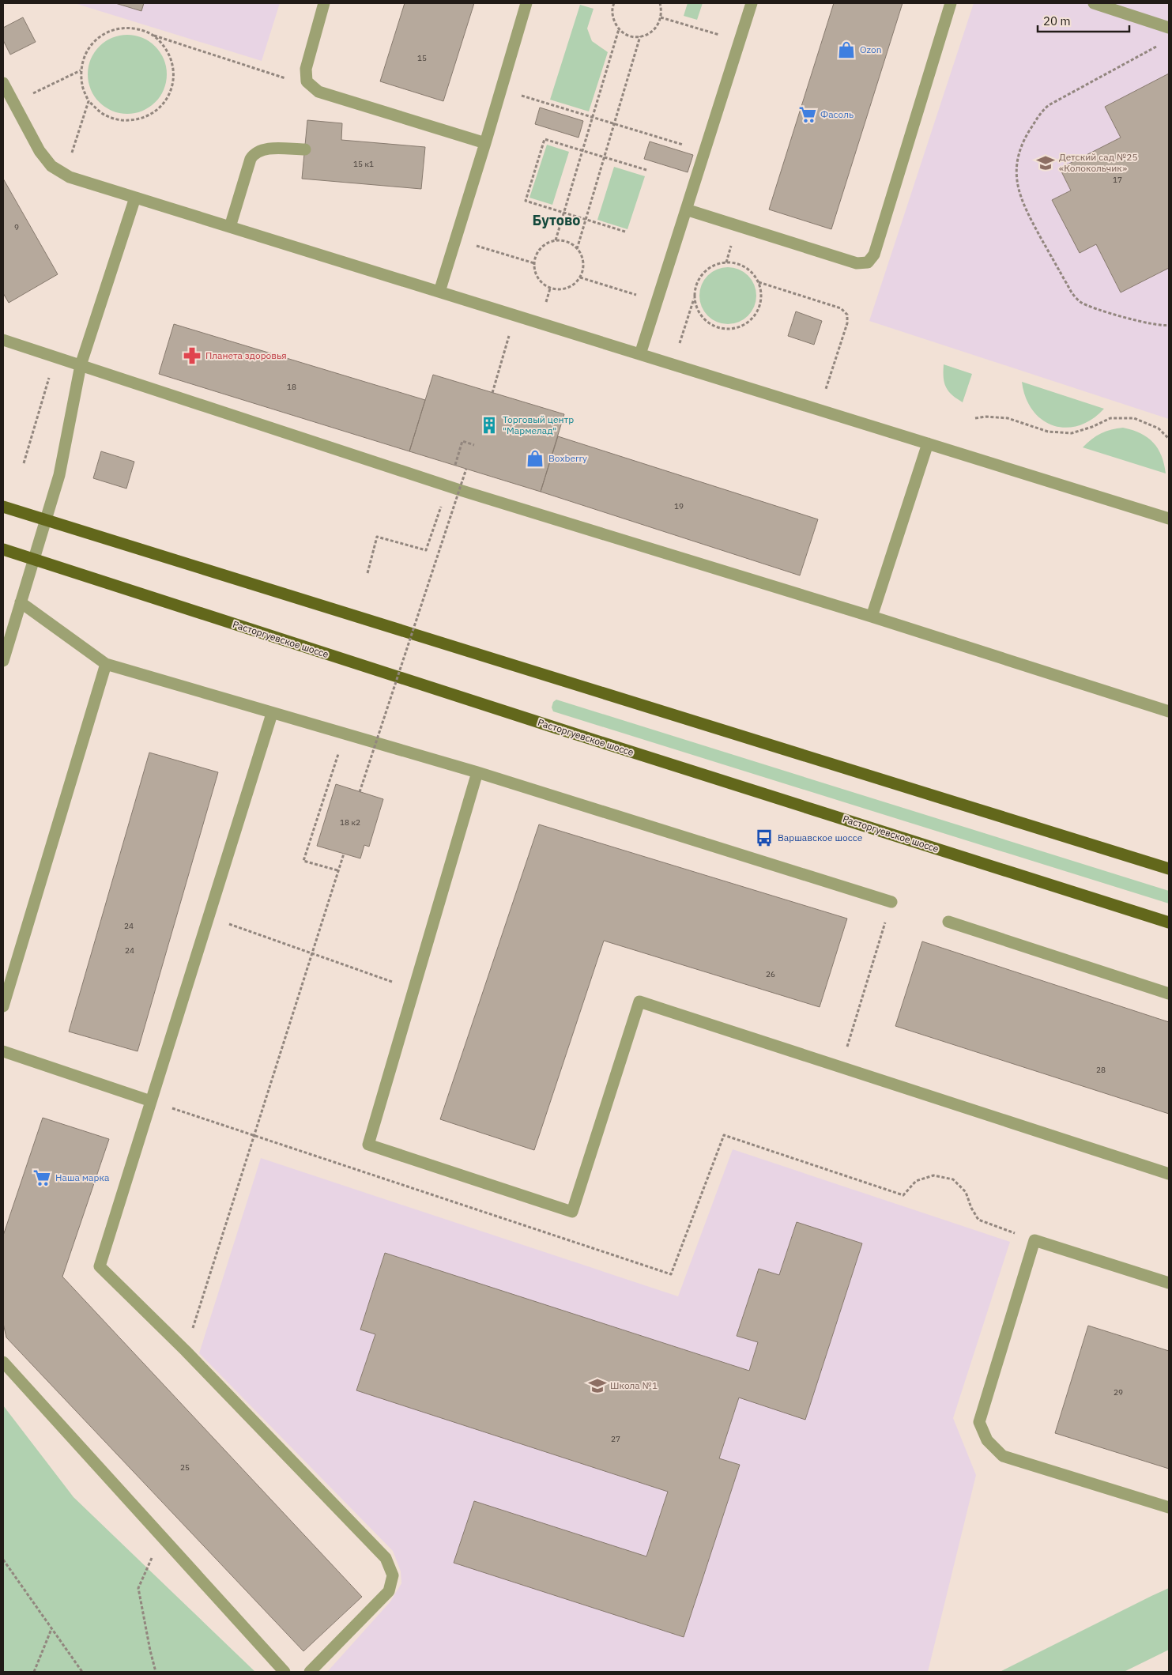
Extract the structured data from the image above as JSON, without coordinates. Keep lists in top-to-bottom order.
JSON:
{
  "streets": {
    "main road": ["Расторгуевское шоссе"]
  },
  "districts": ["Бутово"],
  "places": {
    "shop": ["Ozon", "Boxberry"],
    "supermarket": ["Фасоль", "Наша марка"],
    "school or university": ["Детский сад №25 «Колокольчик»", "Школа №1"],
    "pharmacy": ["Планета здоровья"],
    "building": ["Торговый центр \"Мармелад\""],
    "bus stop": ["Варшавское шоссе"]
  },
  "house_numbers": [
    "15",
    "15 к1",
    "17",
    "9",
    "18",
    "19",
    "18 к2",
    "24",
    "24",
    "26",
    "28",
    "29",
    "27",
    "25"
  ],
  "scale_bar": "20 m"
}
